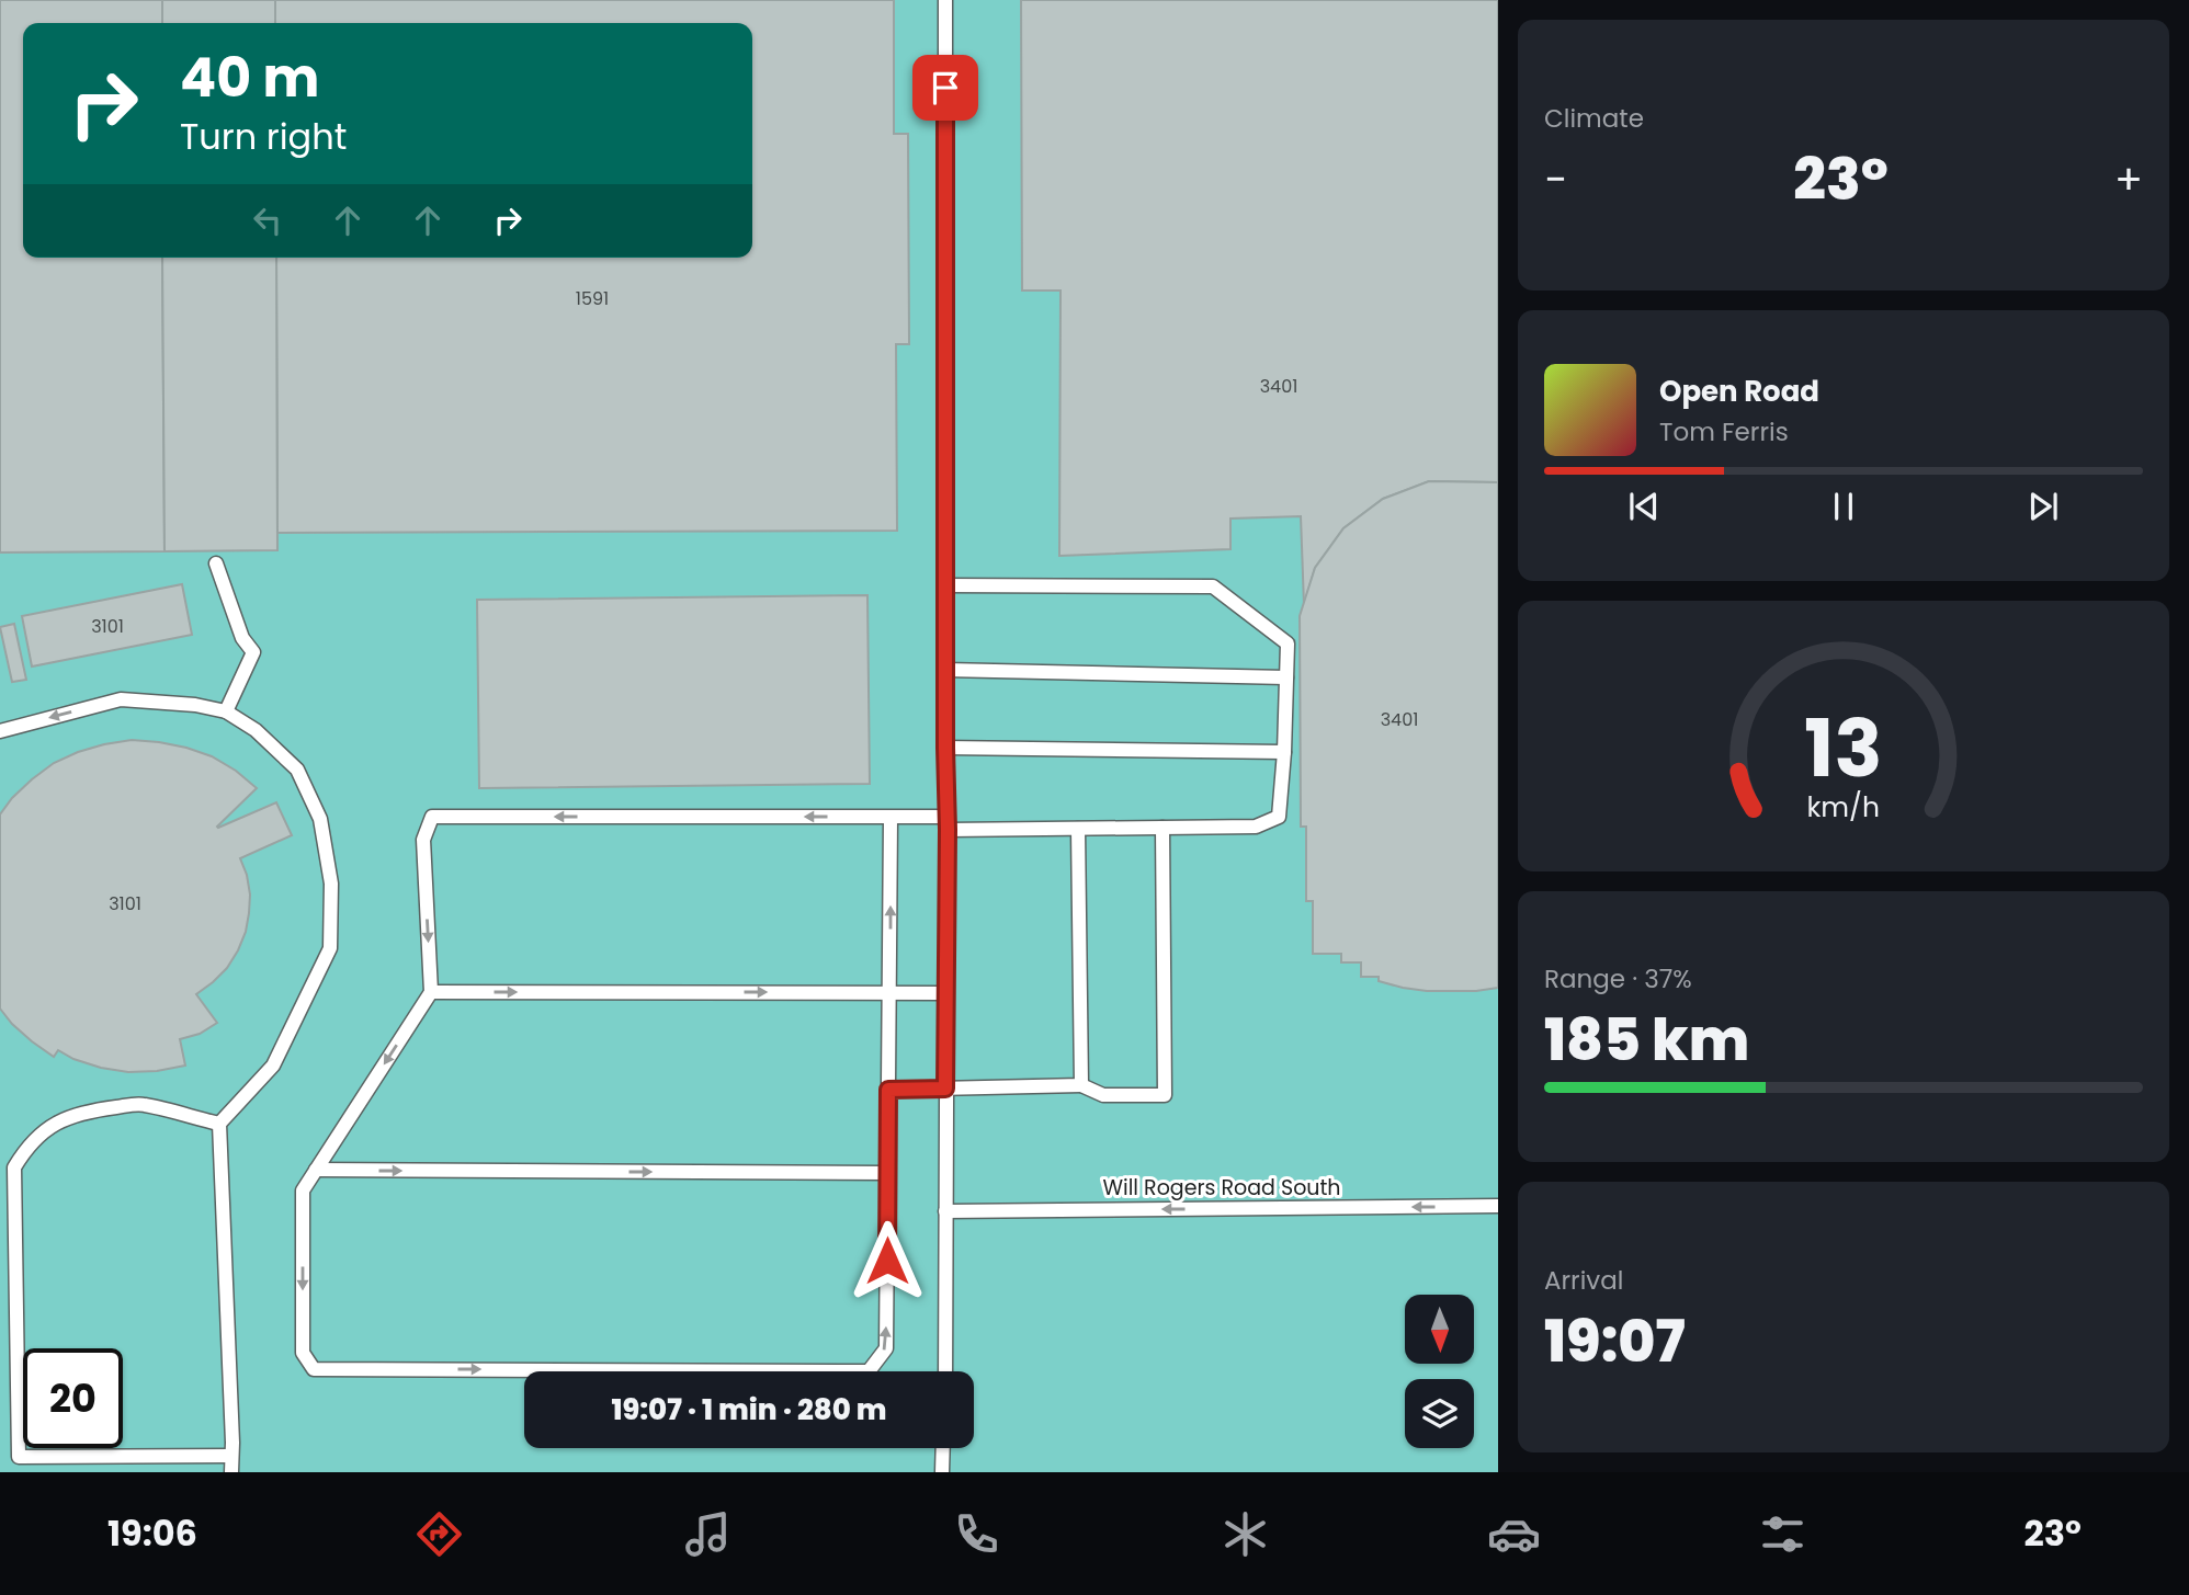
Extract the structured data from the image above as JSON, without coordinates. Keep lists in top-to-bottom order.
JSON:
{
  "streets": {
    "lane": ["Will Rogers Road South"]
  },
  "one_way": ["Will Rogers Road South"],
  "house_numbers": [
    "1591",
    "3401",
    "3101",
    "3401",
    "3101"
  ],
  "north": "bottom",
  "page": {
    "tile": [
      "Climate",
      ["Range · 37%", "185 km"],
      ["Arrival", "19:07"]
    ],
    "turn": ["40 m", "Turn right"],
    "heat": ["−", "23°", "+"],
    "song": ["Open Road", "Tom Ferris"],
    "limit": "20",
    "trip": "19:07 · 1 min · 280 m",
    "tabs": ["19:06", "23°"],
    "gauge": ["13", "km/h"]
  }
}
